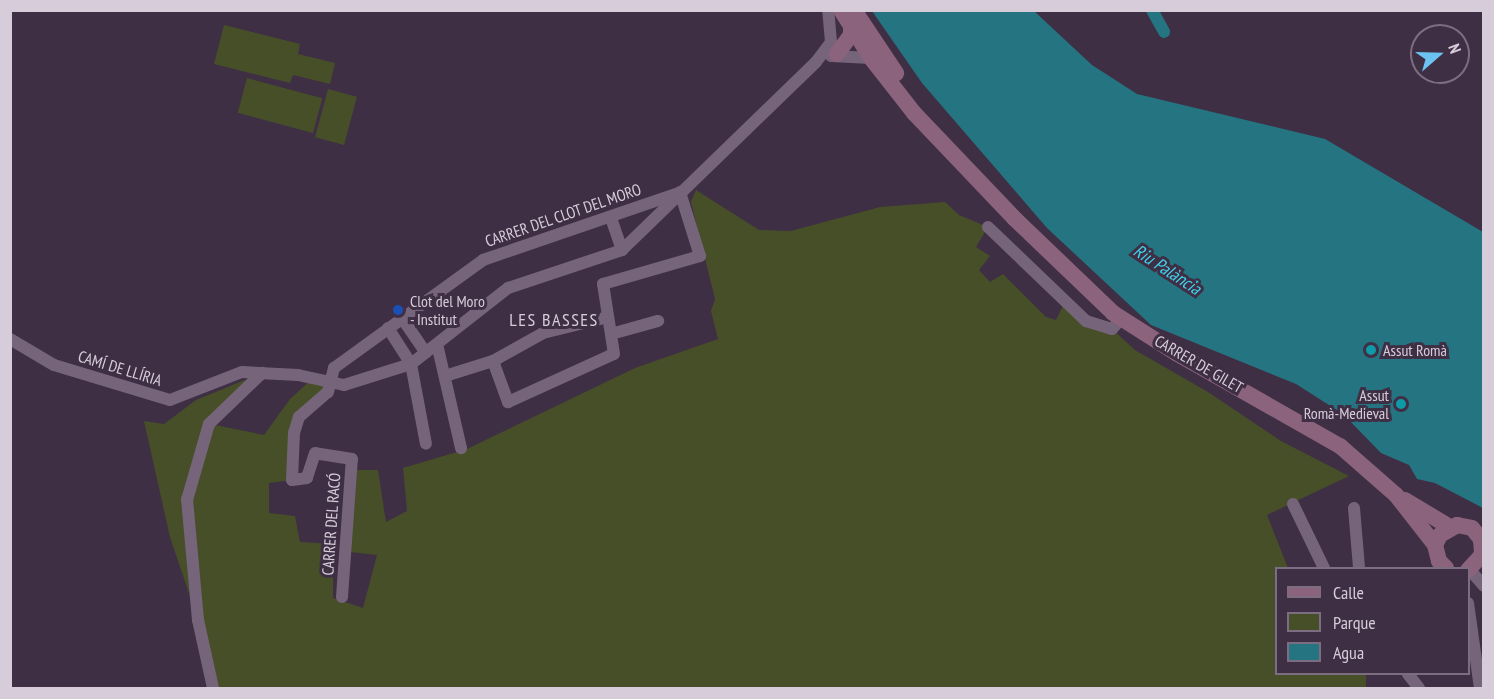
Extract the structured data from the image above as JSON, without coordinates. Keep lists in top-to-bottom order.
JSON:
{
  "streets": {
    "main road": ["CARRER DE GILET"],
    "street": ["CARRER DEL CLOT DEL MORO", "CAMÍ DE LLÍRIA", "CARRER DEL RACÓ"]
  },
  "crossings": [
    ["CARRER DEL CLOT DEL MORO", "CAMÍ DE LLÍRIA"],
    ["CARRER DEL CLOT DEL MORO", "CARRER DEL RACÓ"]
  ],
  "districts": ["LES BASSES"],
  "water": ["Riu Palància"],
  "places": ["Clot del Moro - Institut", "Assut Romà", "Assut Romà-Medieval"],
  "legend": ["Calle", "Parque", "Agua"],
  "north": "right"
}
